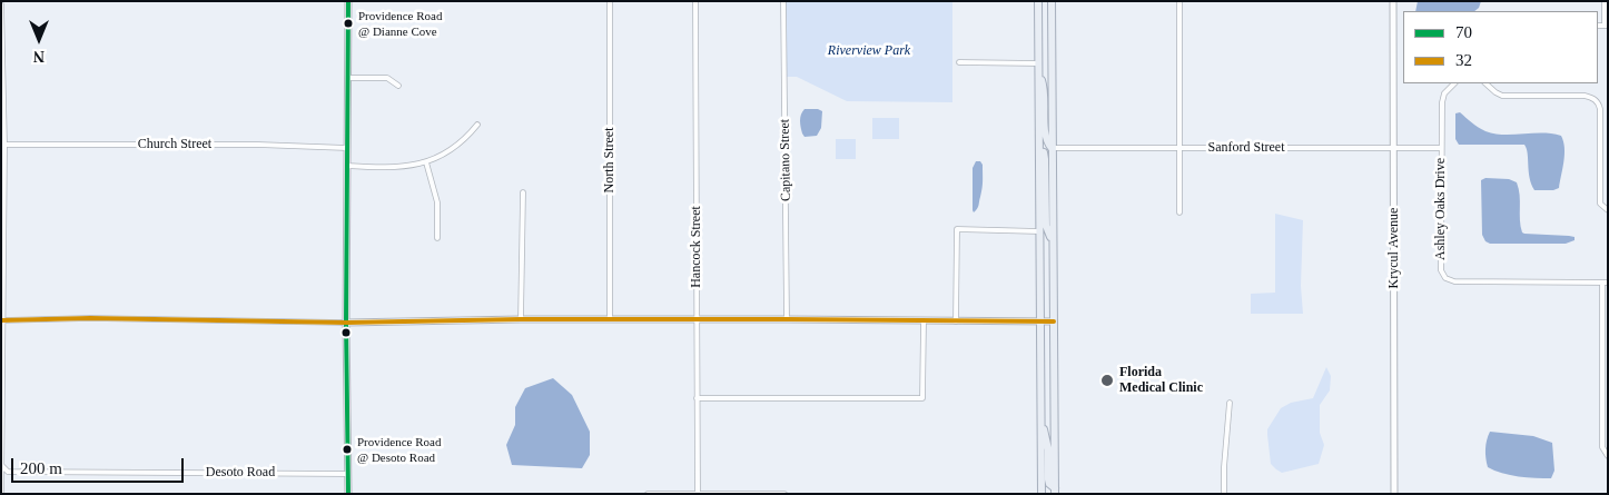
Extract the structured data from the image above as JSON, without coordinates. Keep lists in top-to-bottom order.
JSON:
{
  "streets": {
    "street": [
      "Church Street",
      "Sanford Street",
      "North Street",
      "Capitano Street",
      "Ashley Oaks Drive",
      "Hancock Street",
      "Krycul Avenue",
      "Desoto Road"
    ]
  },
  "crossings": [
    ["Sanford Street", "Ashley Oaks Drive"],
    ["Sanford Street", "Krycul Avenue"]
  ],
  "parks": ["Riverview Park"],
  "places": ["Providence Road @ Dianne Cove", "Florida Medical Clinic", "Providence Road @ Desoto Road"],
  "lines": ["transit line 70", "transit line 32"],
  "legend": ["70", "32"],
  "scale_bar": "200 m",
  "north": "bottom"
}
